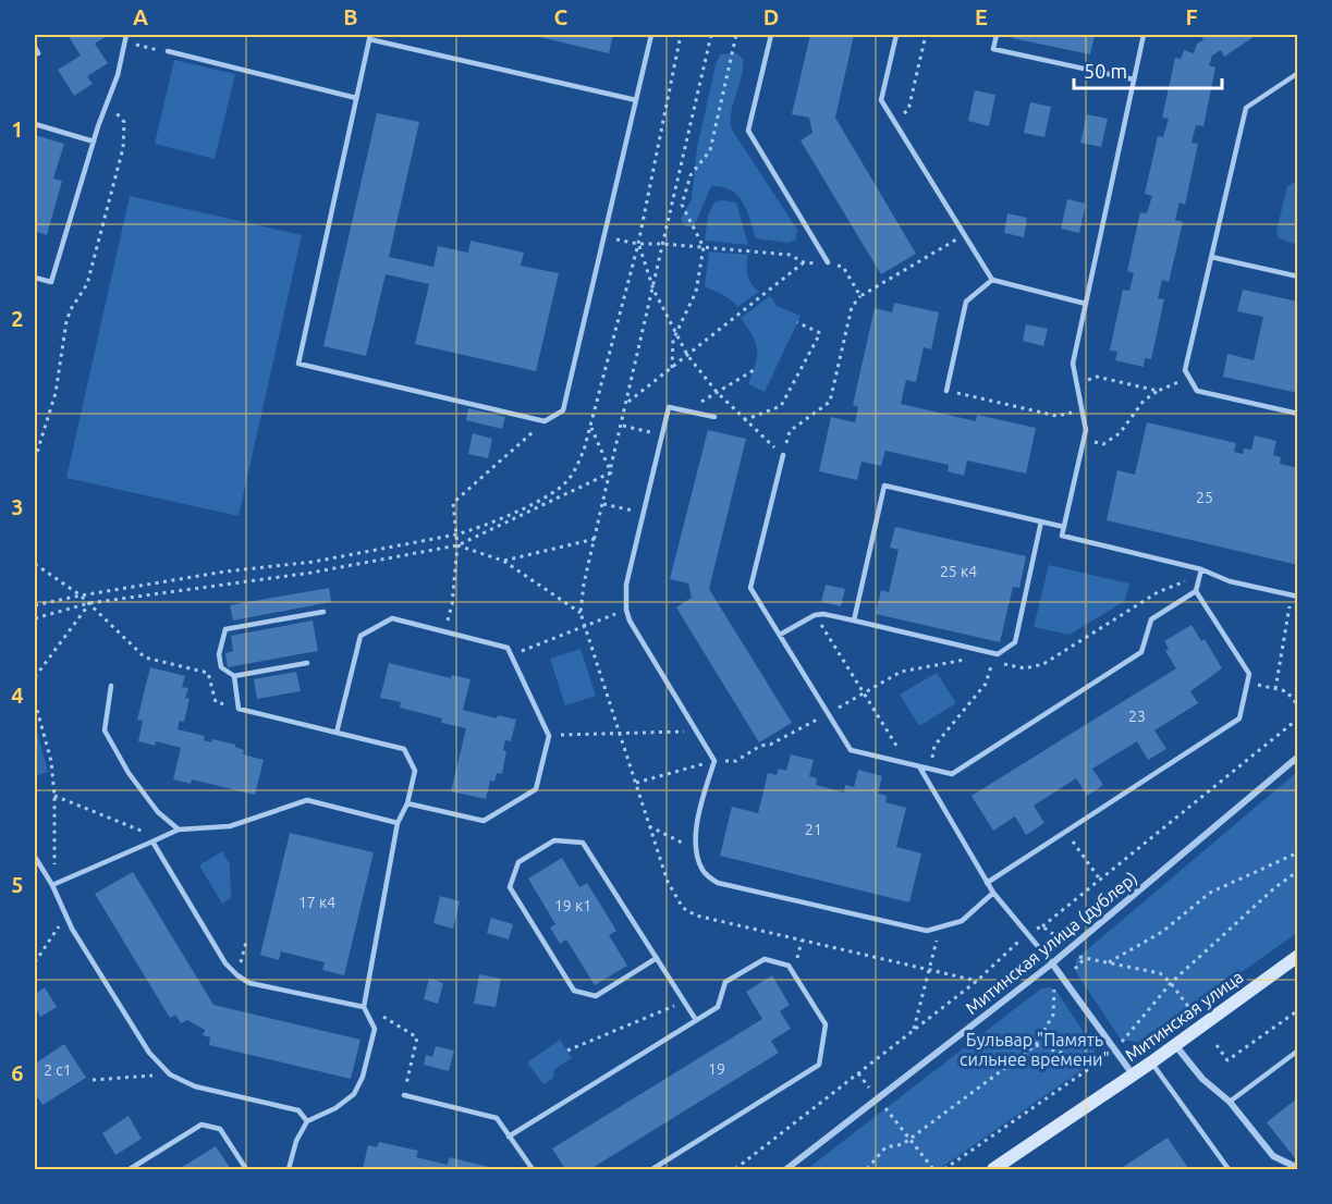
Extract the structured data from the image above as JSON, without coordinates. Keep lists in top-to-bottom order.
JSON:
{
  "streets": {
    "main road": ["Митинская улица"],
    "street": ["Митинская улица (дублер)"]
  },
  "parks": ["Бульвар \"Память сильнее времени\""],
  "house_numbers": [
    "25",
    "25 к4",
    "23",
    "21",
    "17 к4",
    "19 к1",
    "19",
    "2 с1"
  ],
  "scale_bar": "50 m",
  "grid": {
    "columns": [
      "A",
      "B",
      "C",
      "D",
      "E",
      "F"
    ],
    "rows": [
      "1",
      "2",
      "3",
      "4",
      "5",
      "6"
    ]
  }
}
